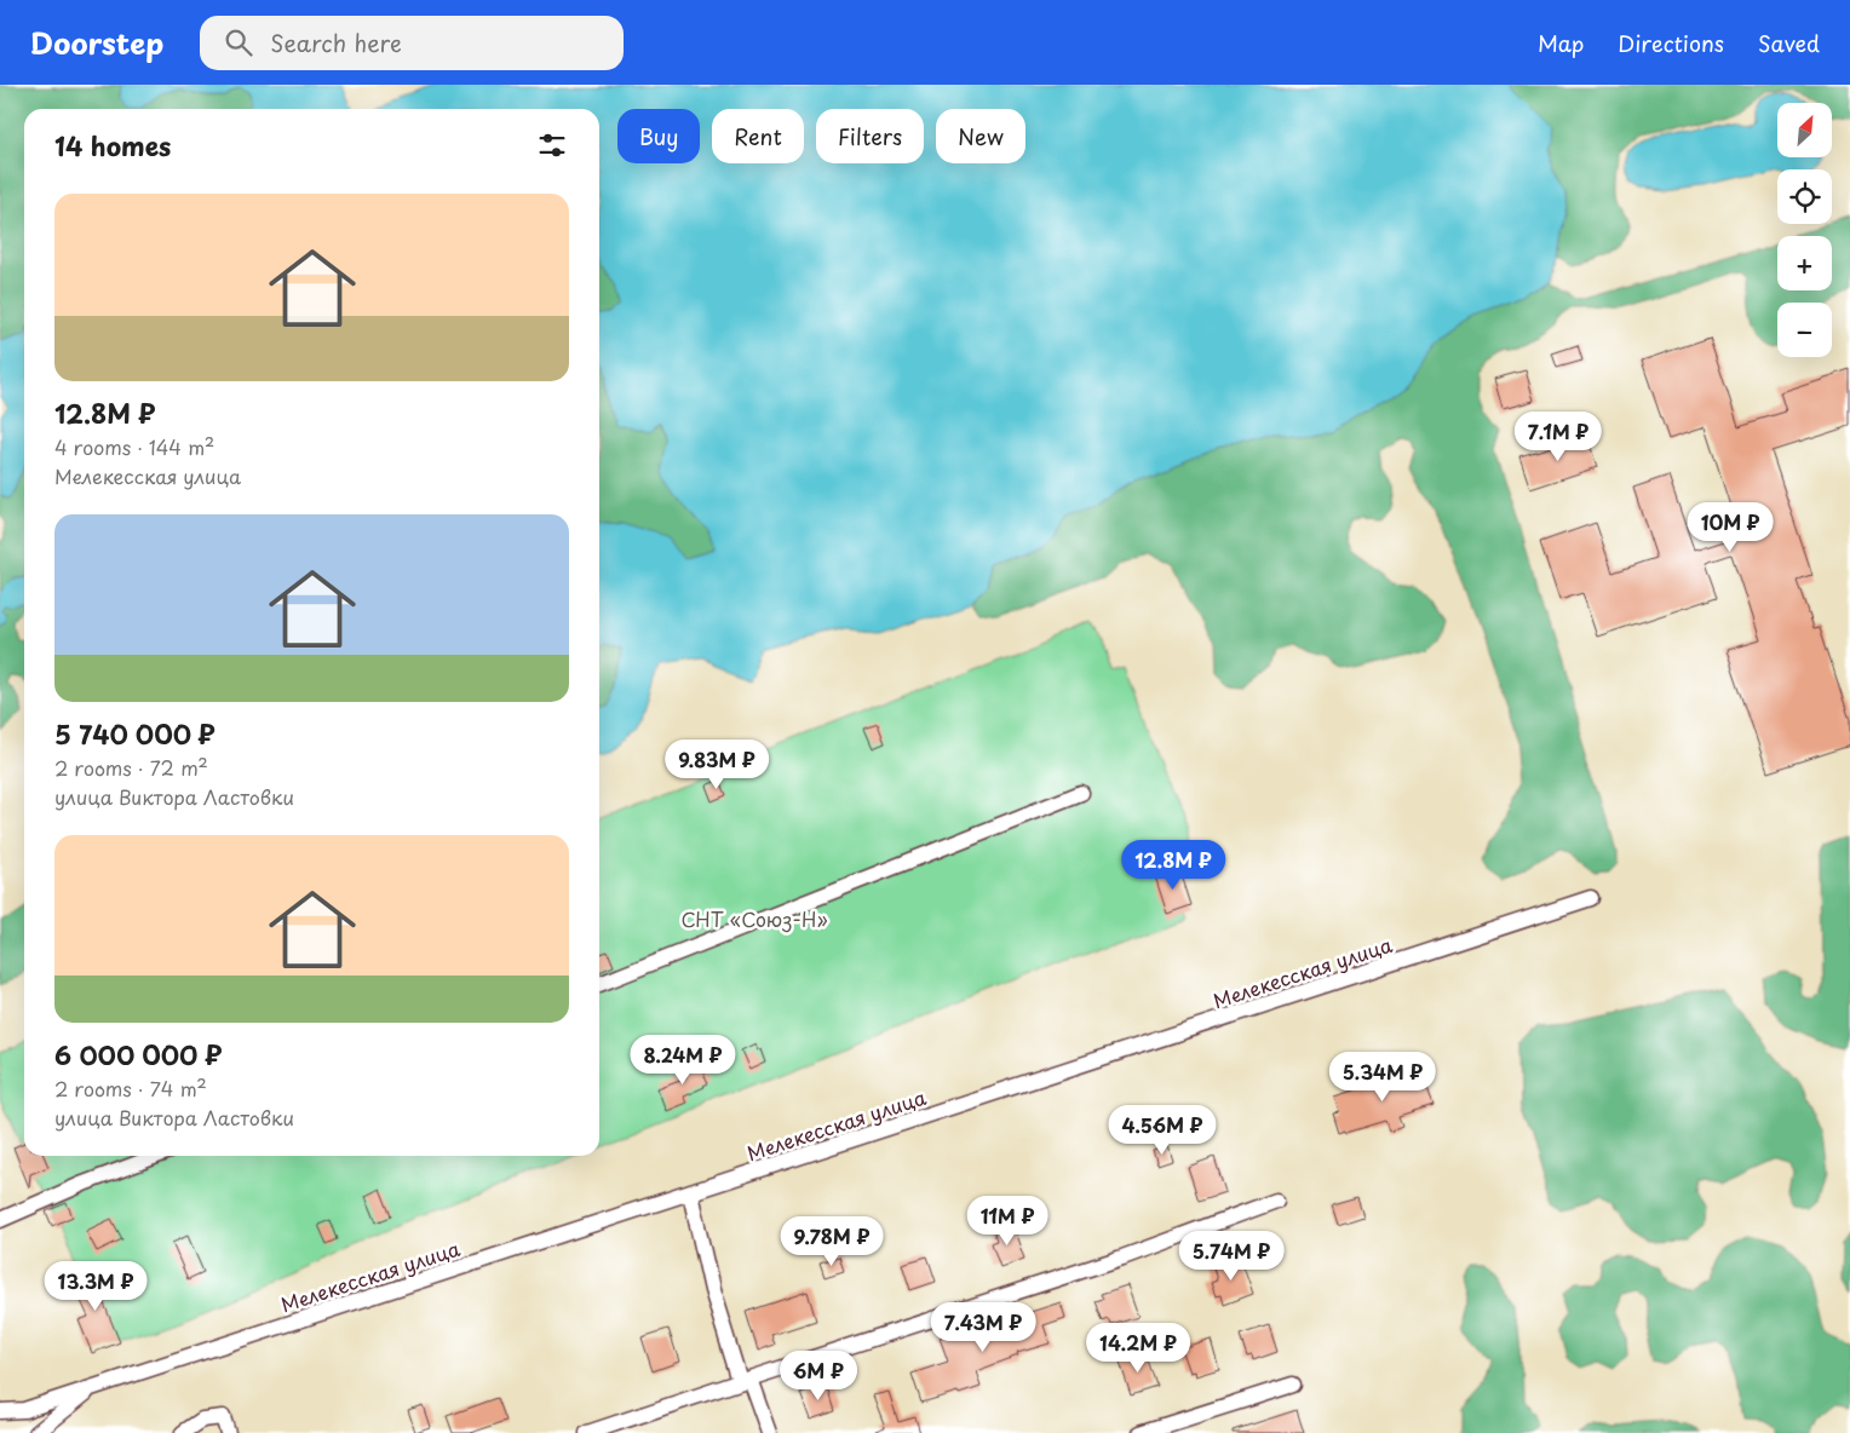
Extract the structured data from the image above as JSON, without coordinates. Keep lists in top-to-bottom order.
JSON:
{
  "streets": {
    "street": ["Мелекесская улица"]
  },
  "parks": ["СНТ «Союз-Н»"],
  "north": "top right",
  "page": {
    "header": "Doorstep",
    "search": "Search here",
    "nav": ["Map", "Directions", "Saved"],
    "map_buttons": ["+", "−"],
    "chip": [
      "Buy",
      "Rent",
      "Filters",
      "New"
    ],
    "heading": "14 homes",
    "list": [
      {
        "name": "12.8M ₽",
        "note": "4 rooms · 144 m² · Мелекесская улица"
      },
      {
        "name": "5 740 000 ₽",
        "note": "2 rooms · 72 m² · улица Виктора Ластовки"
      },
      {
        "name": "6 000 000 ₽",
        "note": "2 rooms · 74 m² · улица Виктора Ластовки"
      }
    ],
    "price": [
      "7.1M ₽",
      "10M ₽",
      "9.83M ₽",
      "12.8M ₽",
      "8.24M ₽",
      "5.34M ₽",
      "4.56M ₽",
      "11M ₽",
      "9.78M ₽",
      "5.74M ₽",
      "13.3M ₽",
      "7.43M ₽",
      "14.2M ₽",
      "6M ₽"
    ]
  }
}
